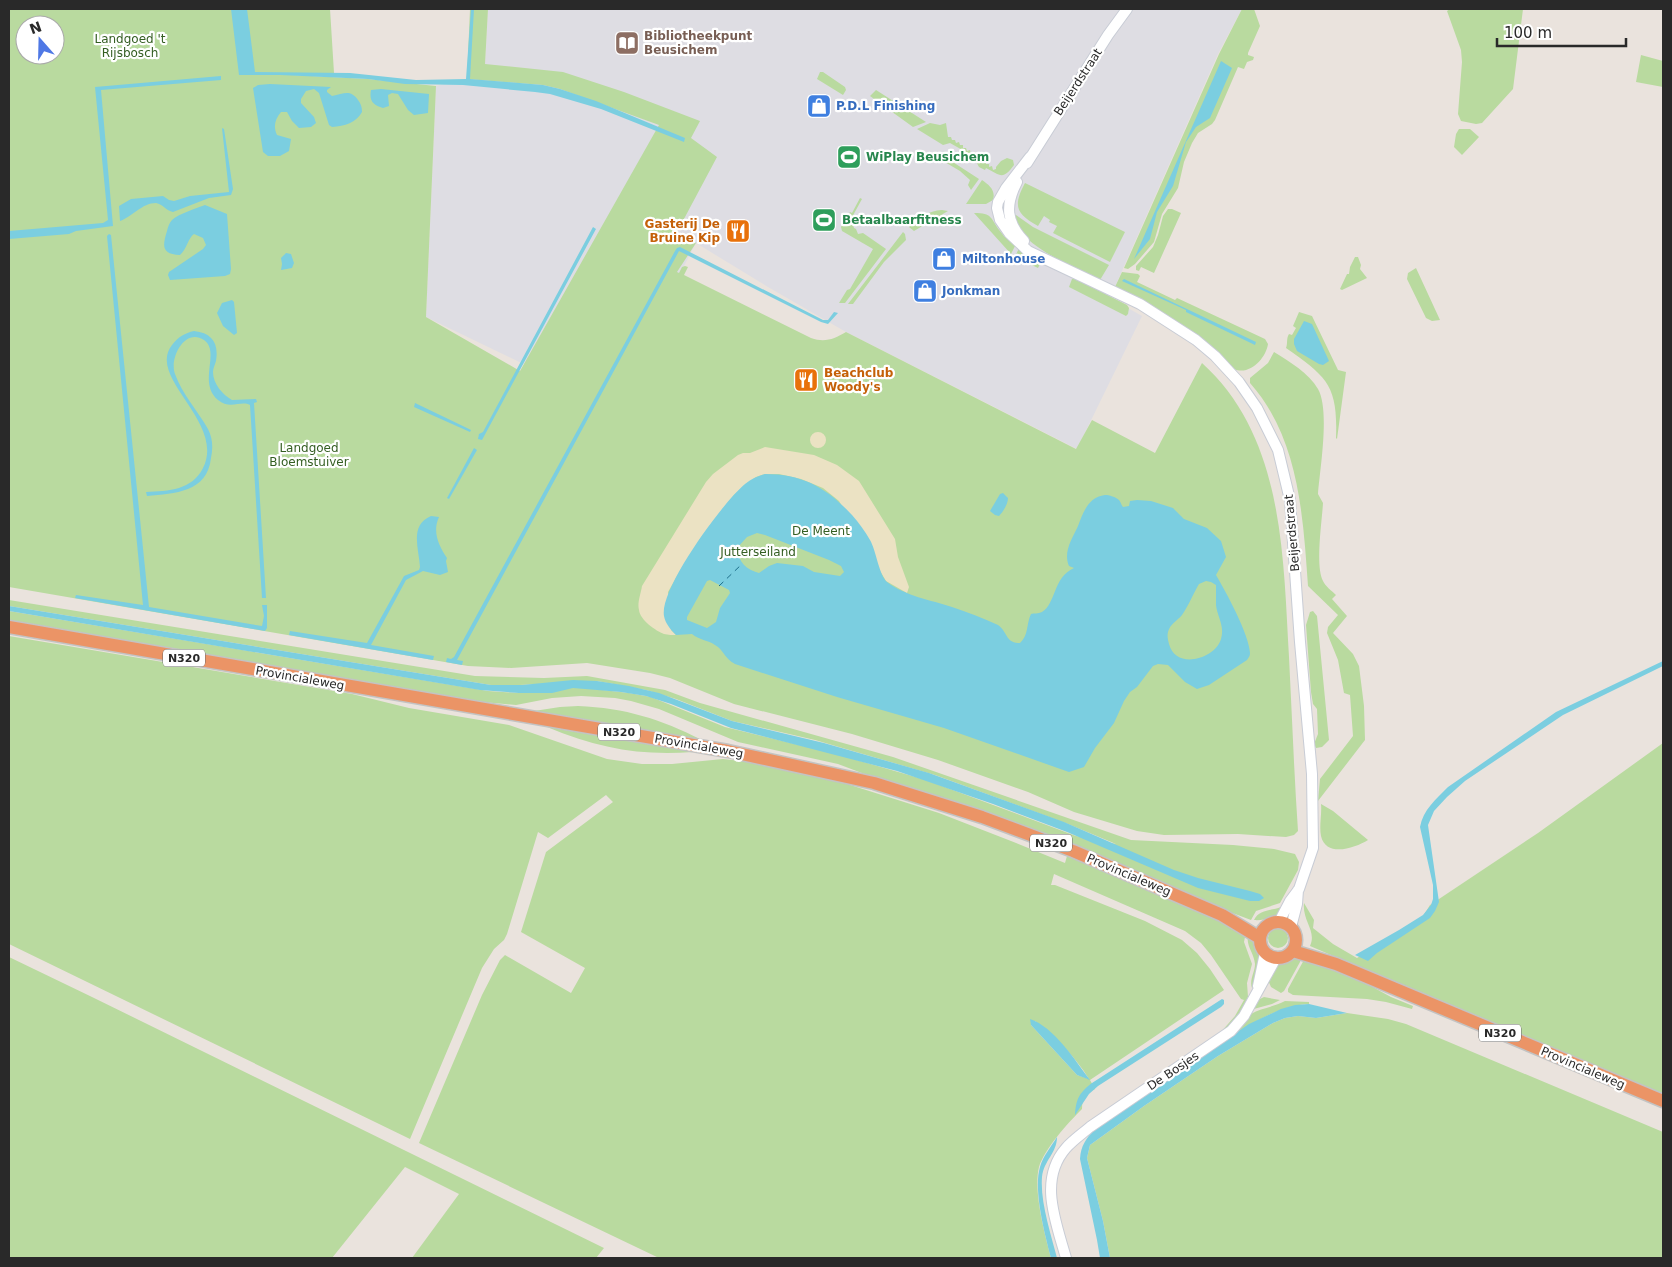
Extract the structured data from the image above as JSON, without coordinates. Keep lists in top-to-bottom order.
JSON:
{
  "streets": {
    "highway": ["N320", "Provincialeweg"],
    "street": ["Beijerdstraat", "De Bosjes"]
  },
  "crossings": [
    ["Beijerdstraat", "Provincialeweg"],
    ["Beijerdstraat", "De Bosjes"],
    ["Provincialeweg", "De Bosjes"]
  ],
  "parks": [
    "Landgoed 't Rijsbosch",
    "Landgoed Bloemstuiver",
    "De Meent",
    "Jutterseiland"
  ],
  "places": {
    "library": ["Bibliotheekpunt Beusichem"],
    "shop": ["P.D.L Finishing", "Miltonhouse", "Jonkman"],
    "sports": ["WiPlay Beusichem", "Betaalbaarfitness"],
    "restaurant": ["Gasterij De Bruine Kip", "Beachclub Woody's"]
  },
  "scale_bar": "100 m",
  "north": "top"
}
